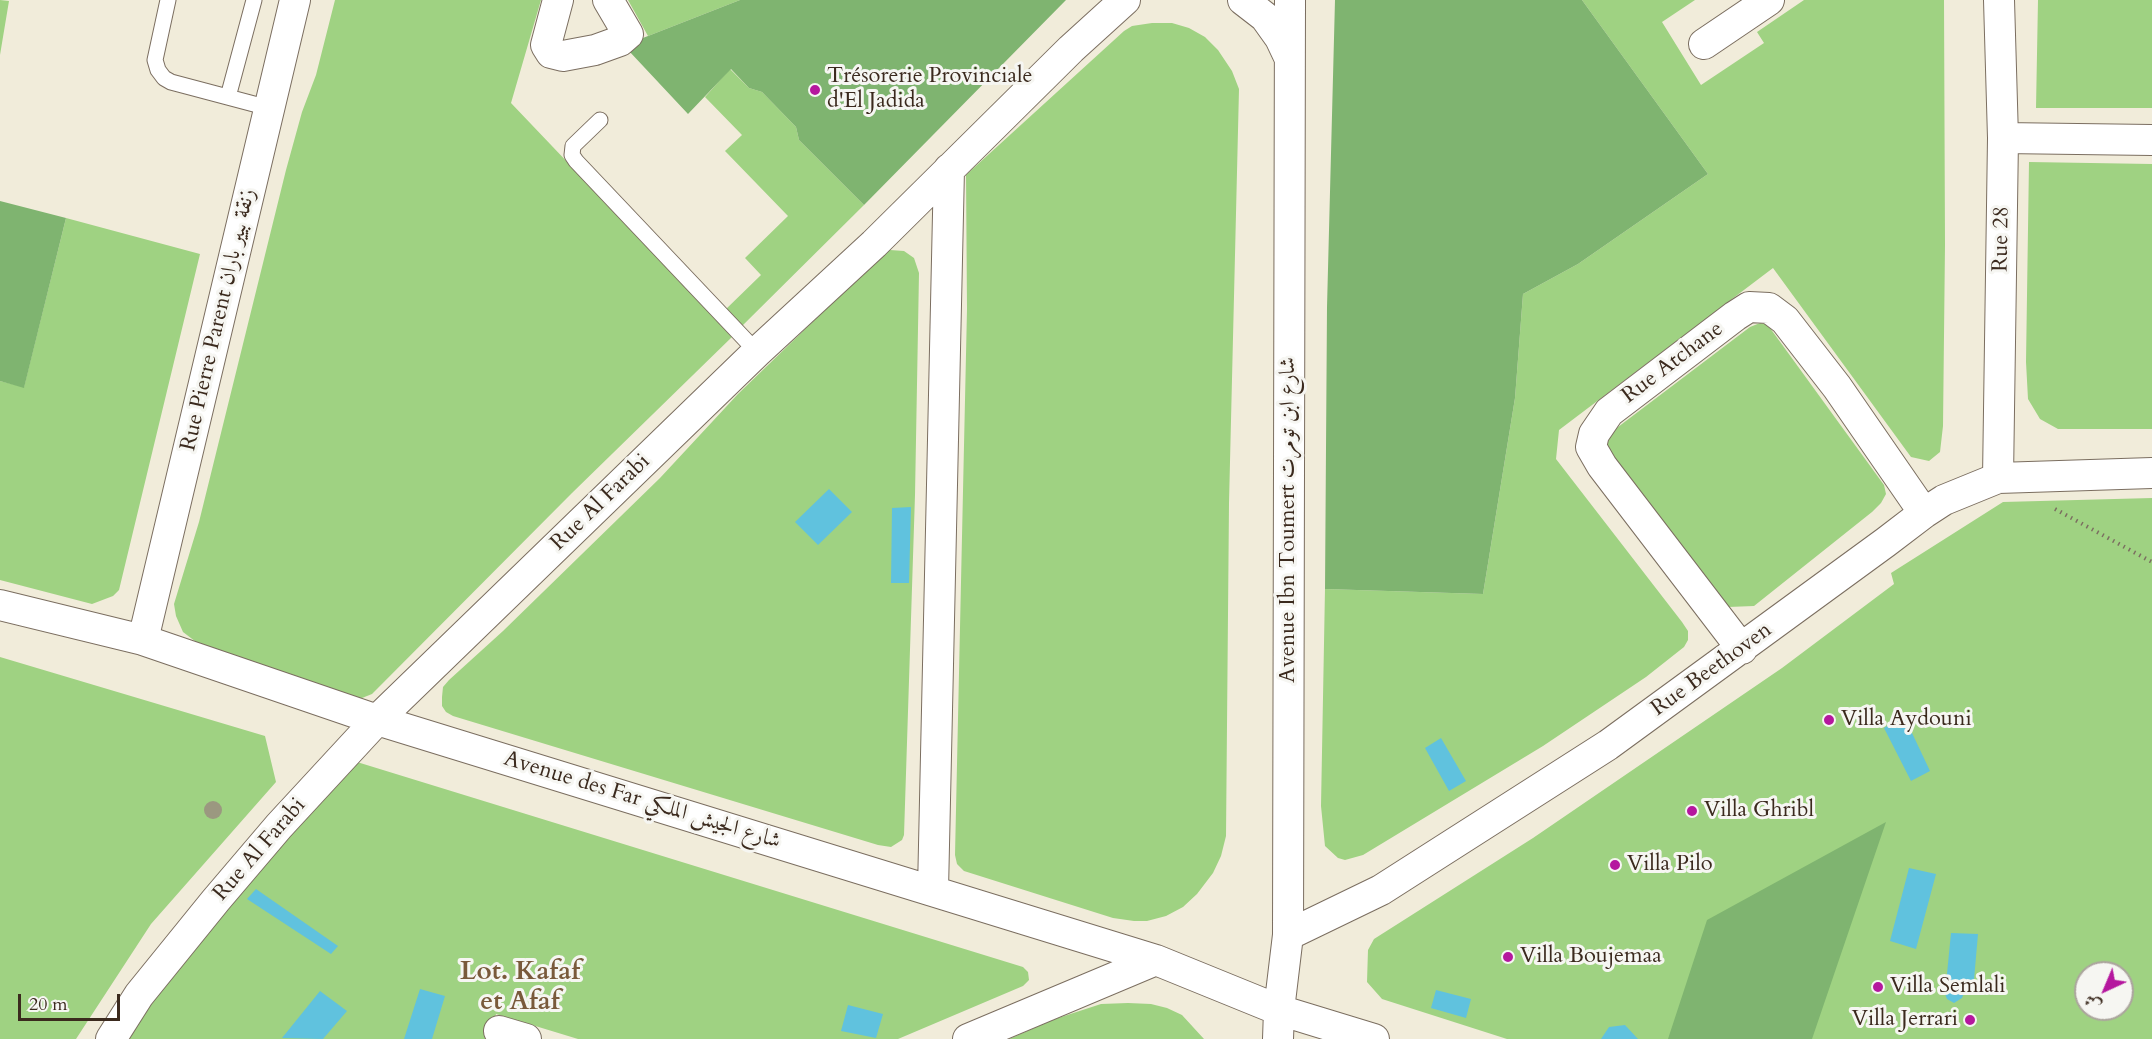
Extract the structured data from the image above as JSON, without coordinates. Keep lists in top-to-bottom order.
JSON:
{
  "streets": {
    "street": [
      "Rue 28",
      "Rue Pierre Parent زنقة بيير باران",
      "Rue Atchane",
      "Rue Al Farabi",
      "Avenue Ibn Toumert شارع ابن تومرت",
      "Rue Beethoven",
      "Avenue des Far شارع الجيش الملكي"
    ]
  },
  "crossings": [
    ["Rue 28", "Rue Beethoven"],
    ["Rue Pierre Parent زنقة بيير باران", "Avenue des Far شارع الجيش الملكي"],
    ["Rue Atchane", "Rue Beethoven"],
    ["Rue Al Farabi", "Avenue des Far شارع الجيش الملكي"],
    ["Avenue Ibn Toumert شارع ابن تومرت", "Rue Beethoven"],
    ["Avenue Ibn Toumert شارع ابن تومرت", "Avenue des Far شارع الجيش الملكي"]
  ],
  "districts": ["Lot. Kafaf et Afaf"],
  "places": [
    "Trésorerie Provinciale d'El Jadida",
    "Villa Aydouni",
    "Villa Ghribl",
    "Villa Pilo",
    "Villa Boujemaa",
    "Villa Semlali",
    "Villa Jerrari"
  ],
  "scale_bar": "20 m",
  "north": "bottom left"
}
